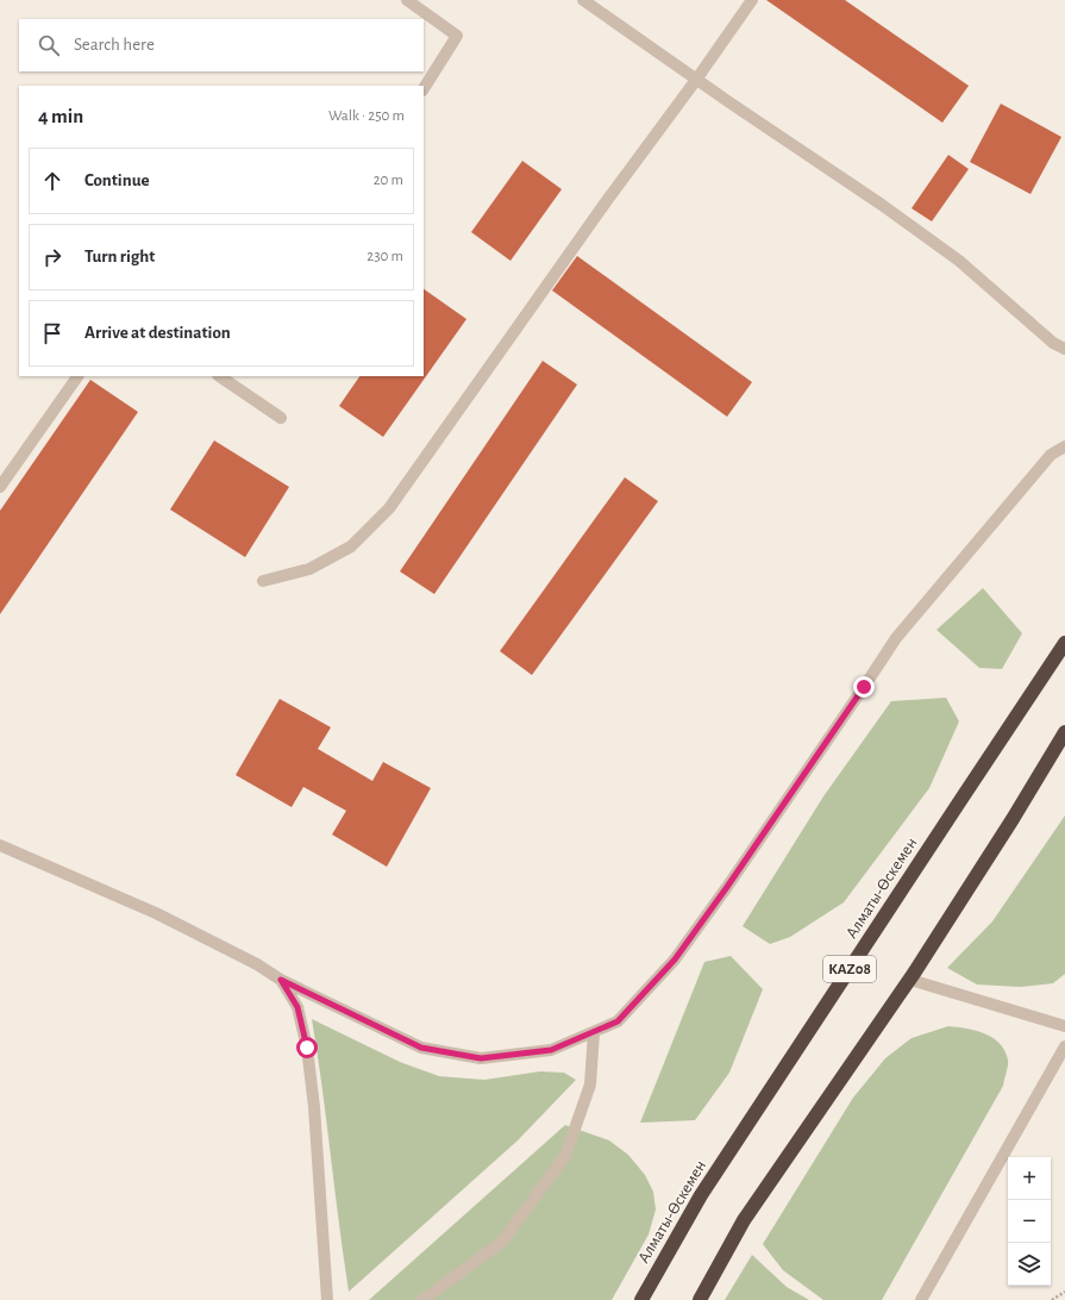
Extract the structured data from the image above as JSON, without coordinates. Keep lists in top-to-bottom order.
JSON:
{
  "streets": {
    "highway": ["Алматы-Өскемен", "KAZ08"]
  },
  "page": {
    "search": "Search here",
    "heading": ["4 min", "Walk · 250 m"],
    "list": [
      ["Continue", "20 m"],
      ["Turn right", "230 m"],
      "Arrive at destination"
    ],
    "map_buttons": ["+", "−"]
  }
}
